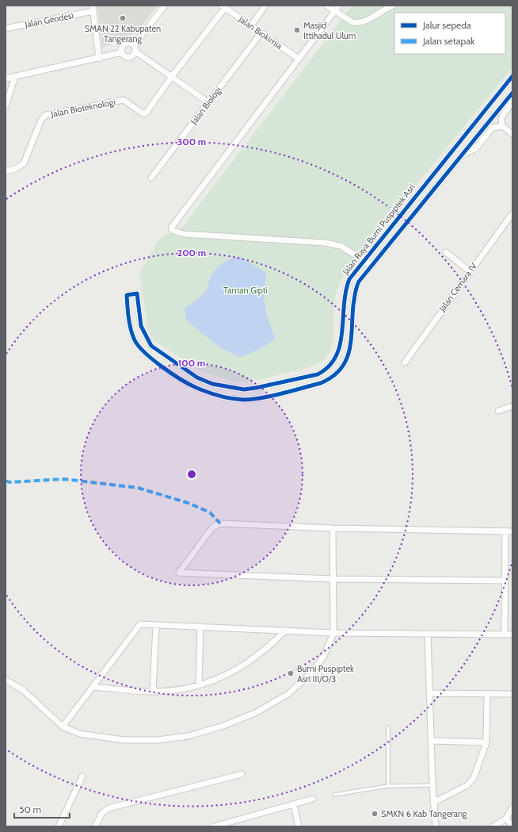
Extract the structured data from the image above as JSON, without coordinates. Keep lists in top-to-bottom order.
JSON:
{
  "streets": {
    "street": [
      "Jalan Geodesi",
      "Jalan Biokimia",
      "Jalan Biologi",
      "Jalan Bioteknologi",
      "Jalan Raya Bumi Puspiptek Asri",
      "Jalan Cemara IV"
    ]
  },
  "crossings": [
    ["Jalan Biokimia", "Jalan Biologi"],
    ["Jalan Biokimia", "Jalan Bioteknologi"]
  ],
  "parks": ["Taman Gipti"],
  "places": [
    "SMAN 22 Kabupaten Tangerang",
    "Masjid Ittihadul Ulum",
    "Bumi Puspiptek Asri III/O/3",
    "SMKN 6 Kab Tangerang"
  ],
  "legend": ["Jalur sepeda", "Jalan setapak"],
  "scale_bar": "50 m",
  "rings": ["300 m", "200 m", "100 m"]
}
